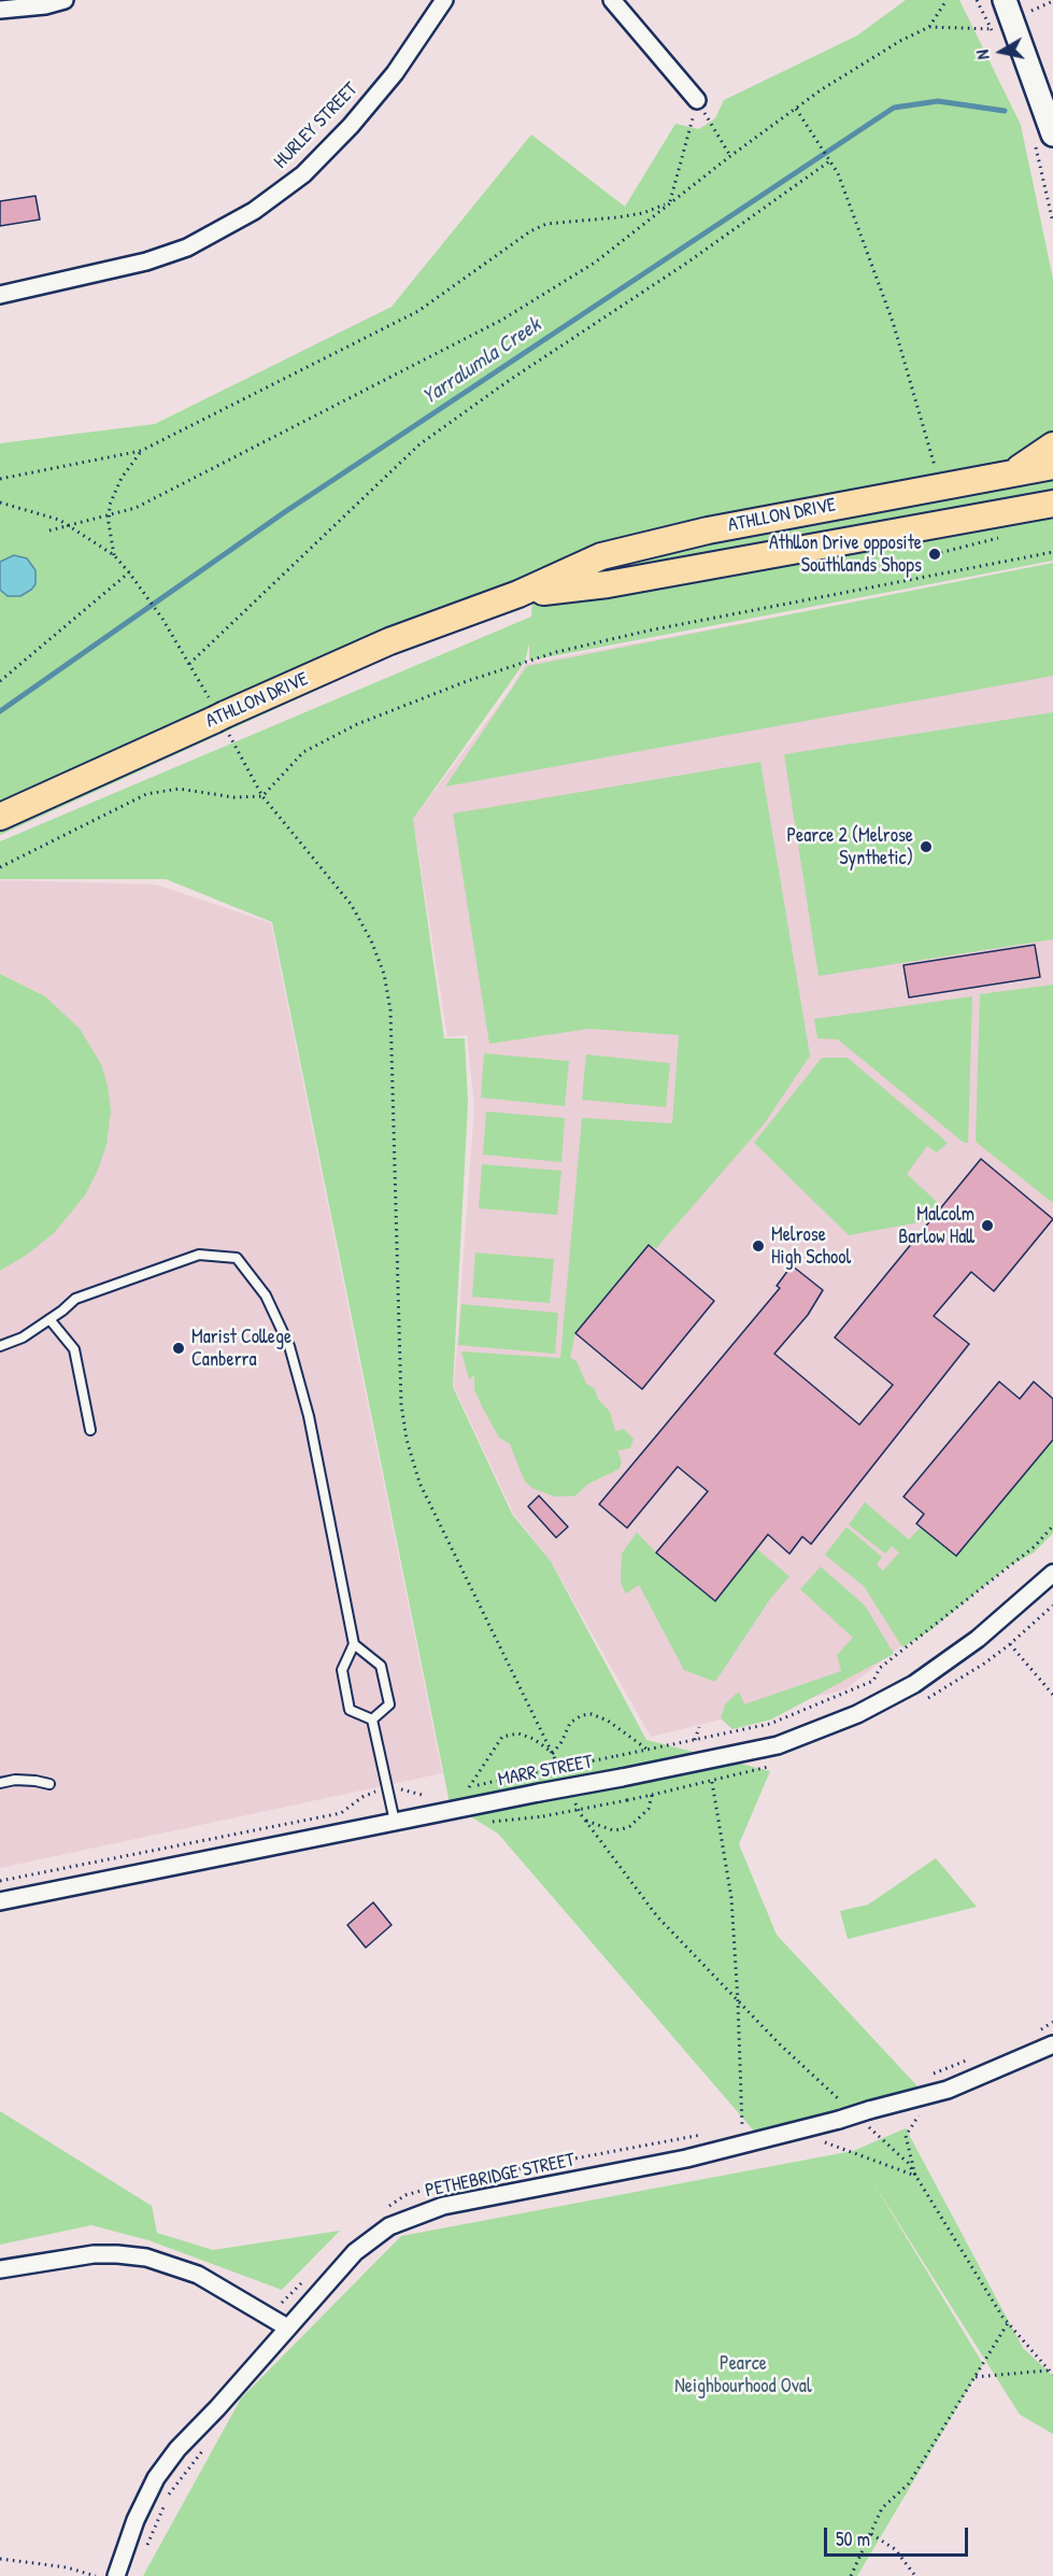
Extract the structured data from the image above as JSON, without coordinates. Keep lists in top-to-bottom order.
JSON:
{
  "streets": {
    "main road": ["ATHLLON DRIVE"],
    "street": ["HURLEY STREET", "MARR STREET", "PETHEBRIDGE STREET"]
  },
  "water": ["Yarralumla Creek"],
  "parks": ["Pearce Neighbourhood Oval"],
  "places": [
    "Athllon Drive opposite Southlands Shops",
    "Pearce 2 (Melrose Synthetic)",
    "Malcolm Barlow Hall",
    "Melrose High School",
    "Marist College Canberra"
  ],
  "scale_bar": "50 m",
  "north": "left"
}
